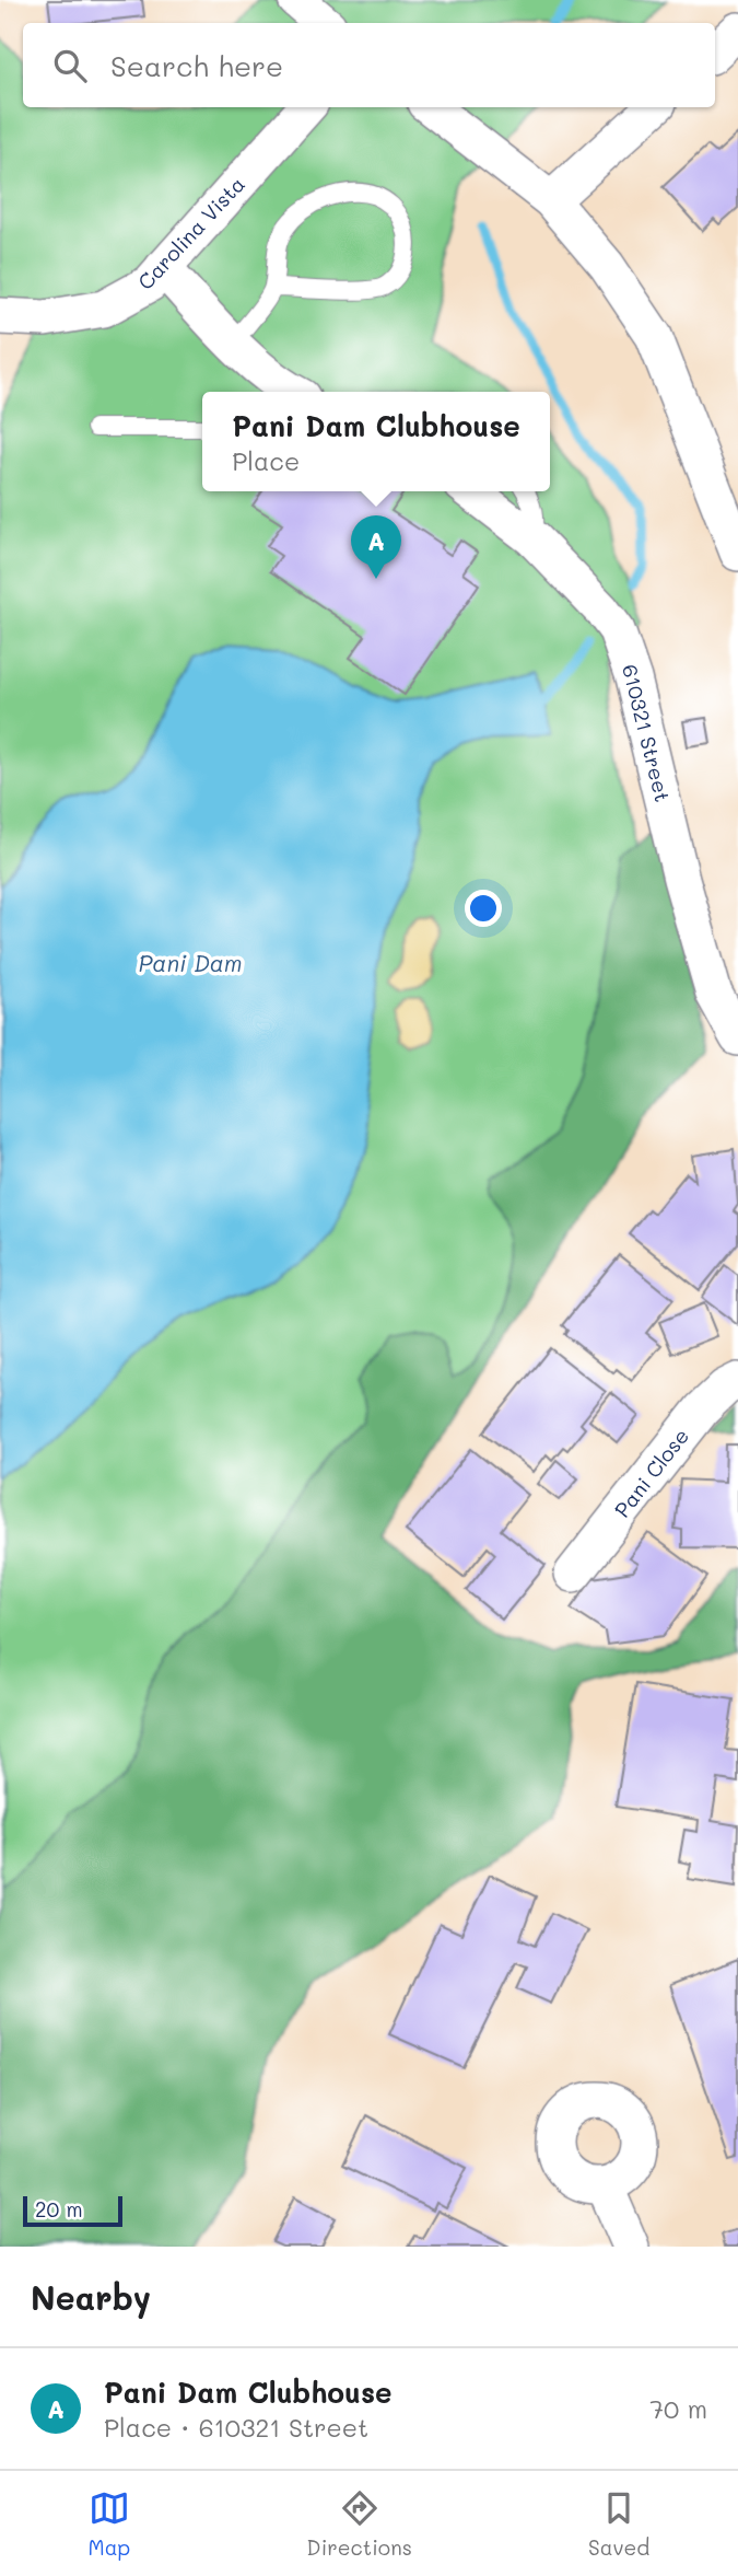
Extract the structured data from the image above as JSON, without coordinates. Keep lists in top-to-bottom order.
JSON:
{
  "streets": {
    "street": ["Carolina Vista", "610321 Street", "Pani Close"]
  },
  "water": ["Pani Dam"],
  "scale_bar": "20 m",
  "page": {
    "search": "Search here",
    "popup": ["Pani Dam Clubhouse", "Place"],
    "pins": "A",
    "scale": "20 m",
    "heading": "Nearby",
    "list": [
      {
        "mark": "A",
        "name": "Pani Dam Clubhouse",
        "note": "Place · 610321 Street",
        "value": "70 m"
      }
    ],
    "nav": ["Map", "Directions", "Saved"]
  }
}
